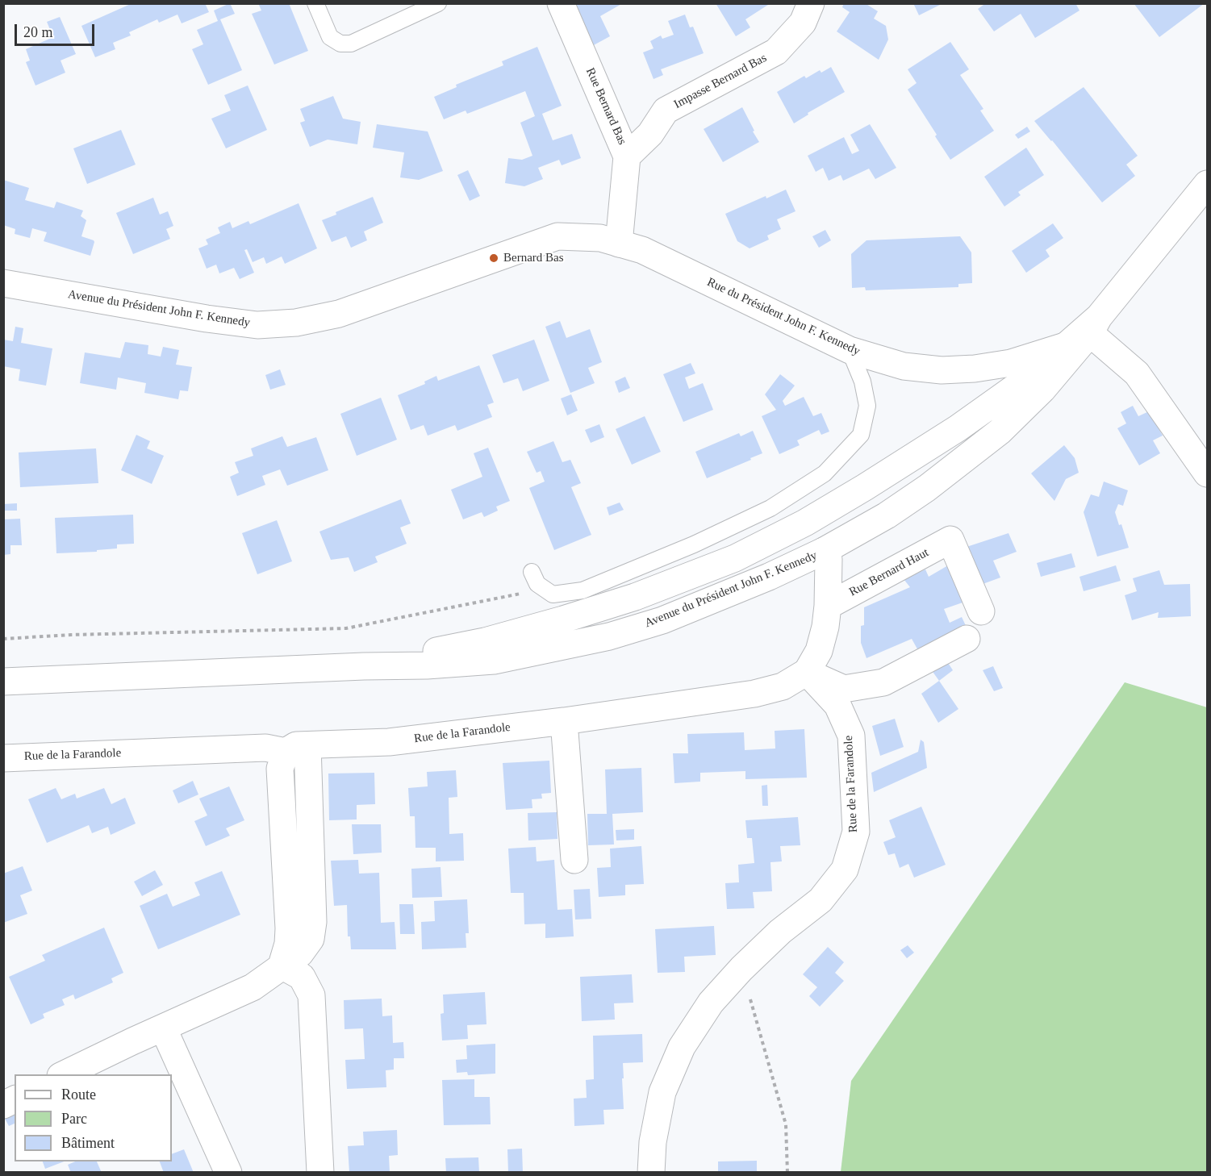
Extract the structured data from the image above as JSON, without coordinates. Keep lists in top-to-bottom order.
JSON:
{
  "streets": {
    "street": [
      "Impasse Bernard Bas",
      "Rue Bernard Bas",
      "Avenue du Président John F. Kennedy",
      "Rue du Président John F. Kennedy",
      "Rue Bernard Haut",
      "Rue de la Farandole"
    ]
  },
  "crossings": [
    ["Impasse Bernard Bas", "Rue Bernard Bas"],
    ["Rue Bernard Bas", "Avenue du Président John F. Kennedy"],
    ["Rue Bernard Bas", "Rue du Président John F. Kennedy"],
    ["Avenue du Président John F. Kennedy", "Rue du Président John F. Kennedy"]
  ],
  "places": ["Bernard Bas"],
  "legend": ["Route", "Parc", "Bâtiment"],
  "scale_bar": "20 m"
}
